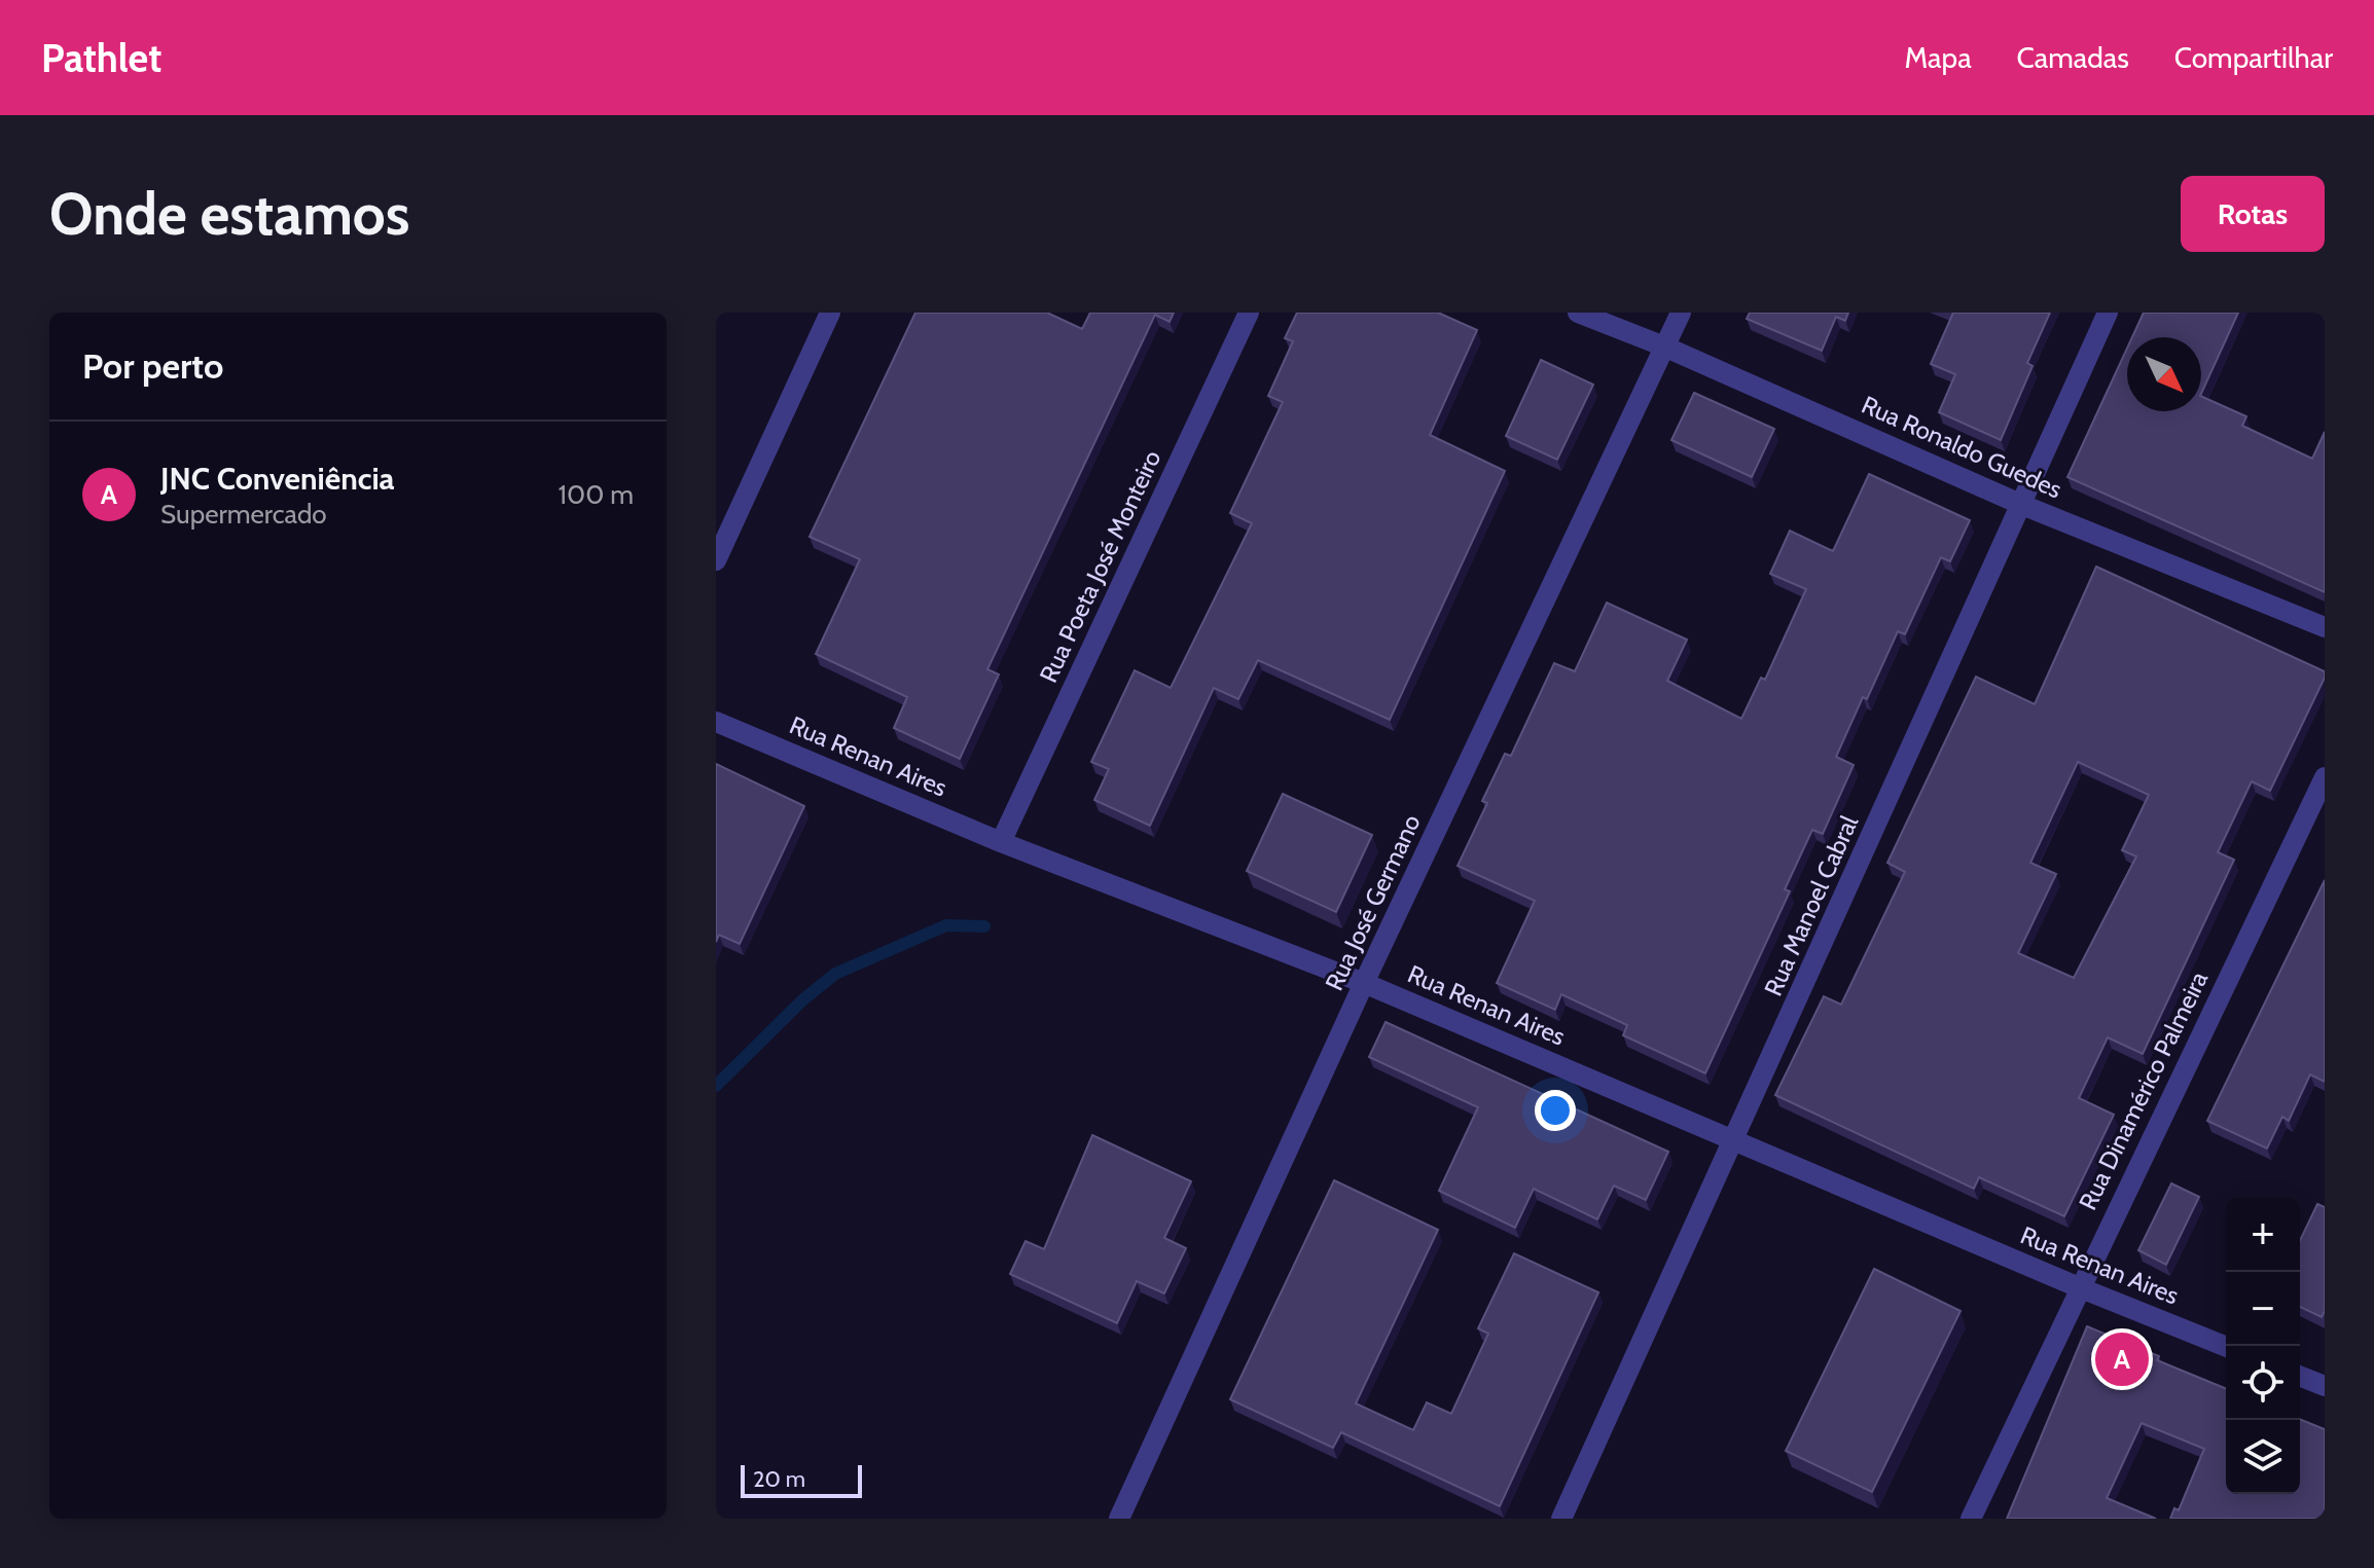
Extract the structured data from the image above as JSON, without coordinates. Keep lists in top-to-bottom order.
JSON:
{
  "streets": {
    "street": [
      "Rua Ronaldo Guedes",
      "Rua Poeta José Monteiro",
      "Rua Renan Aires",
      "Rua José Germano",
      "Rua Manoel Cabral",
      "Rua Dinamérico Palmeira"
    ]
  },
  "crossings": [
    ["Rua Ronaldo Guedes", "Rua José Germano"],
    ["Rua Ronaldo Guedes", "Rua Manoel Cabral"],
    ["Rua Poeta José Monteiro", "Rua Renan Aires"],
    ["Rua Renan Aires", "Rua José Germano"],
    ["Rua Renan Aires", "Rua Manoel Cabral"],
    ["Rua Renan Aires", "Rua Dinamérico Palmeira"]
  ],
  "scale_bar": "20 m",
  "north": "bottom right",
  "page": {
    "header": "Pathlet",
    "nav": ["Mapa", "Camadas", "Compartilhar"],
    "buttons": "Rotas",
    "title": "Onde estamos",
    "heading": "Por perto",
    "list": [
      {
        "mark": "A",
        "name": "JNC Conveniência",
        "note": "Supermercado",
        "value": "100 m"
      }
    ],
    "map_buttons": ["+", "−"],
    "pins": "A",
    "scale": "20 m"
  }
}
